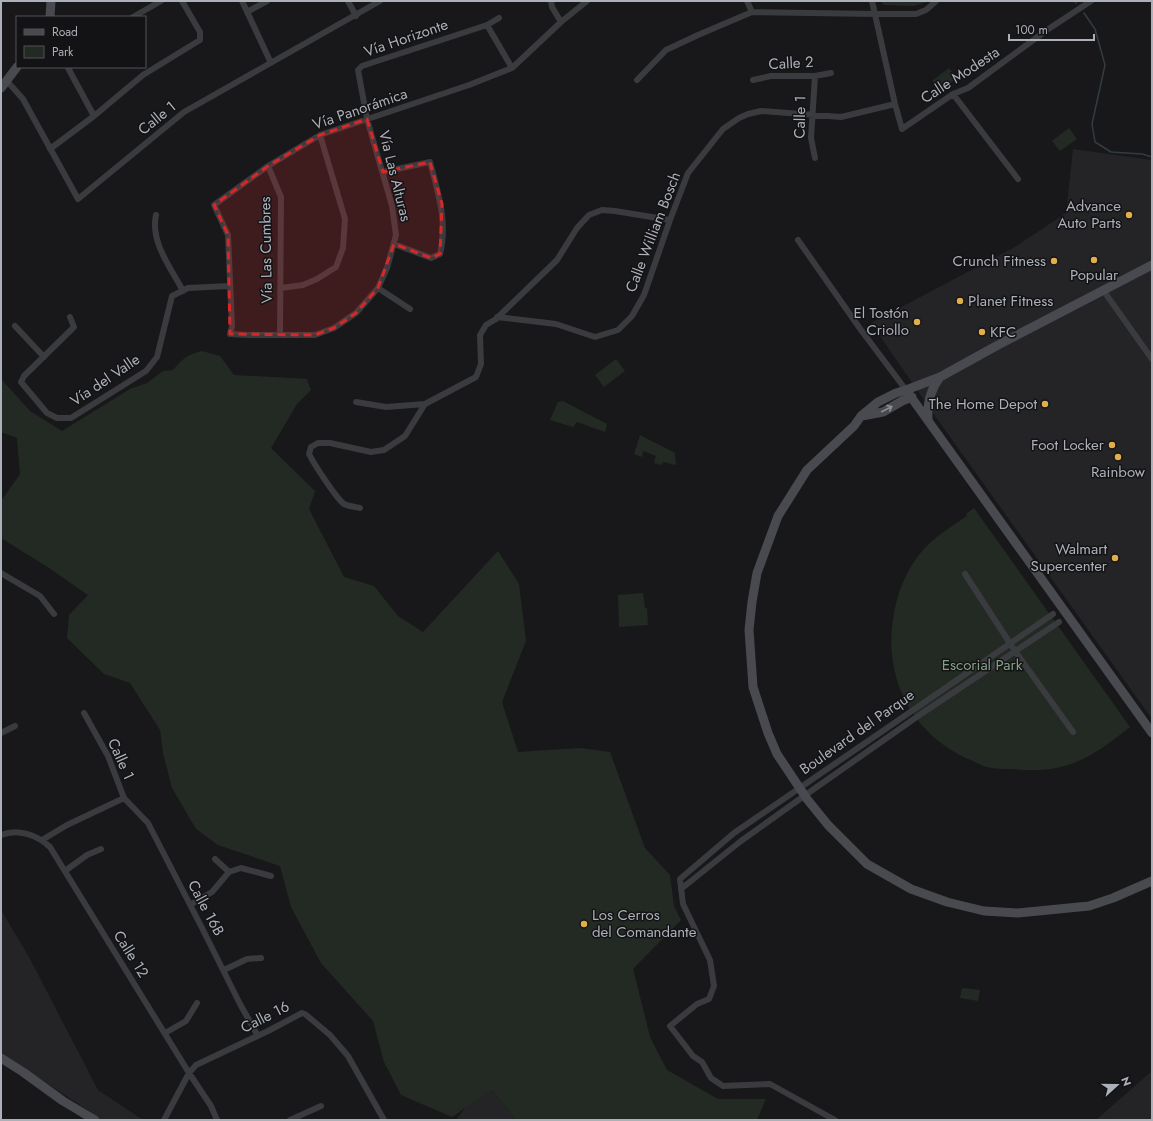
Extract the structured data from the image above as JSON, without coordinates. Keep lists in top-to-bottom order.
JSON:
{
  "streets": {
    "street": [
      "Vía Horizonte",
      "Calle 2",
      "Calle Modesta",
      "Vía Panorámica",
      "Calle 1",
      "Vía Las Alturas",
      "Calle William Bosch",
      "Vía Las Cumbres",
      "Vía del Valle",
      "Boulevard del Parque",
      "Calle 16B",
      "Calle 12",
      "Calle 16"
    ]
  },
  "crossings": [
    ["Vía Horizonte", "Vía Panorámica"],
    ["Vía Horizonte", "Vía Las Alturas"],
    ["Calle 2", "Calle 1"],
    ["Calle Modesta", "Calle William Bosch"],
    ["Vía Panorámica", "Vía Las Alturas"],
    ["Vía Panorámica", "Vía Las Cumbres"],
    ["Vía Panorámica", "Vía del Valle"],
    ["Calle 1", "Calle William Bosch"],
    ["Calle 1", "Calle 16B"],
    ["Calle 1", "Calle 12"],
    ["Vía Las Alturas", "Vía Las Cumbres"],
    ["Vía Las Alturas", "Vía del Valle"],
    ["Calle 16B", "Calle 16"],
    ["Calle 12", "Calle 16"]
  ],
  "parks": ["Escorial Park"],
  "places": [
    "Advance Auto Parts",
    "Popular",
    "Crunch Fitness",
    "Planet Fitness",
    "El Tostón Criollo",
    "KFC",
    "The Home Depot",
    "Foot Locker",
    "Rainbow",
    "Walmart Supercenter",
    "Los Cerros del Comandante"
  ],
  "legend": ["Road", "Park"],
  "scale_bar": "100 m",
  "north": "right"
}
